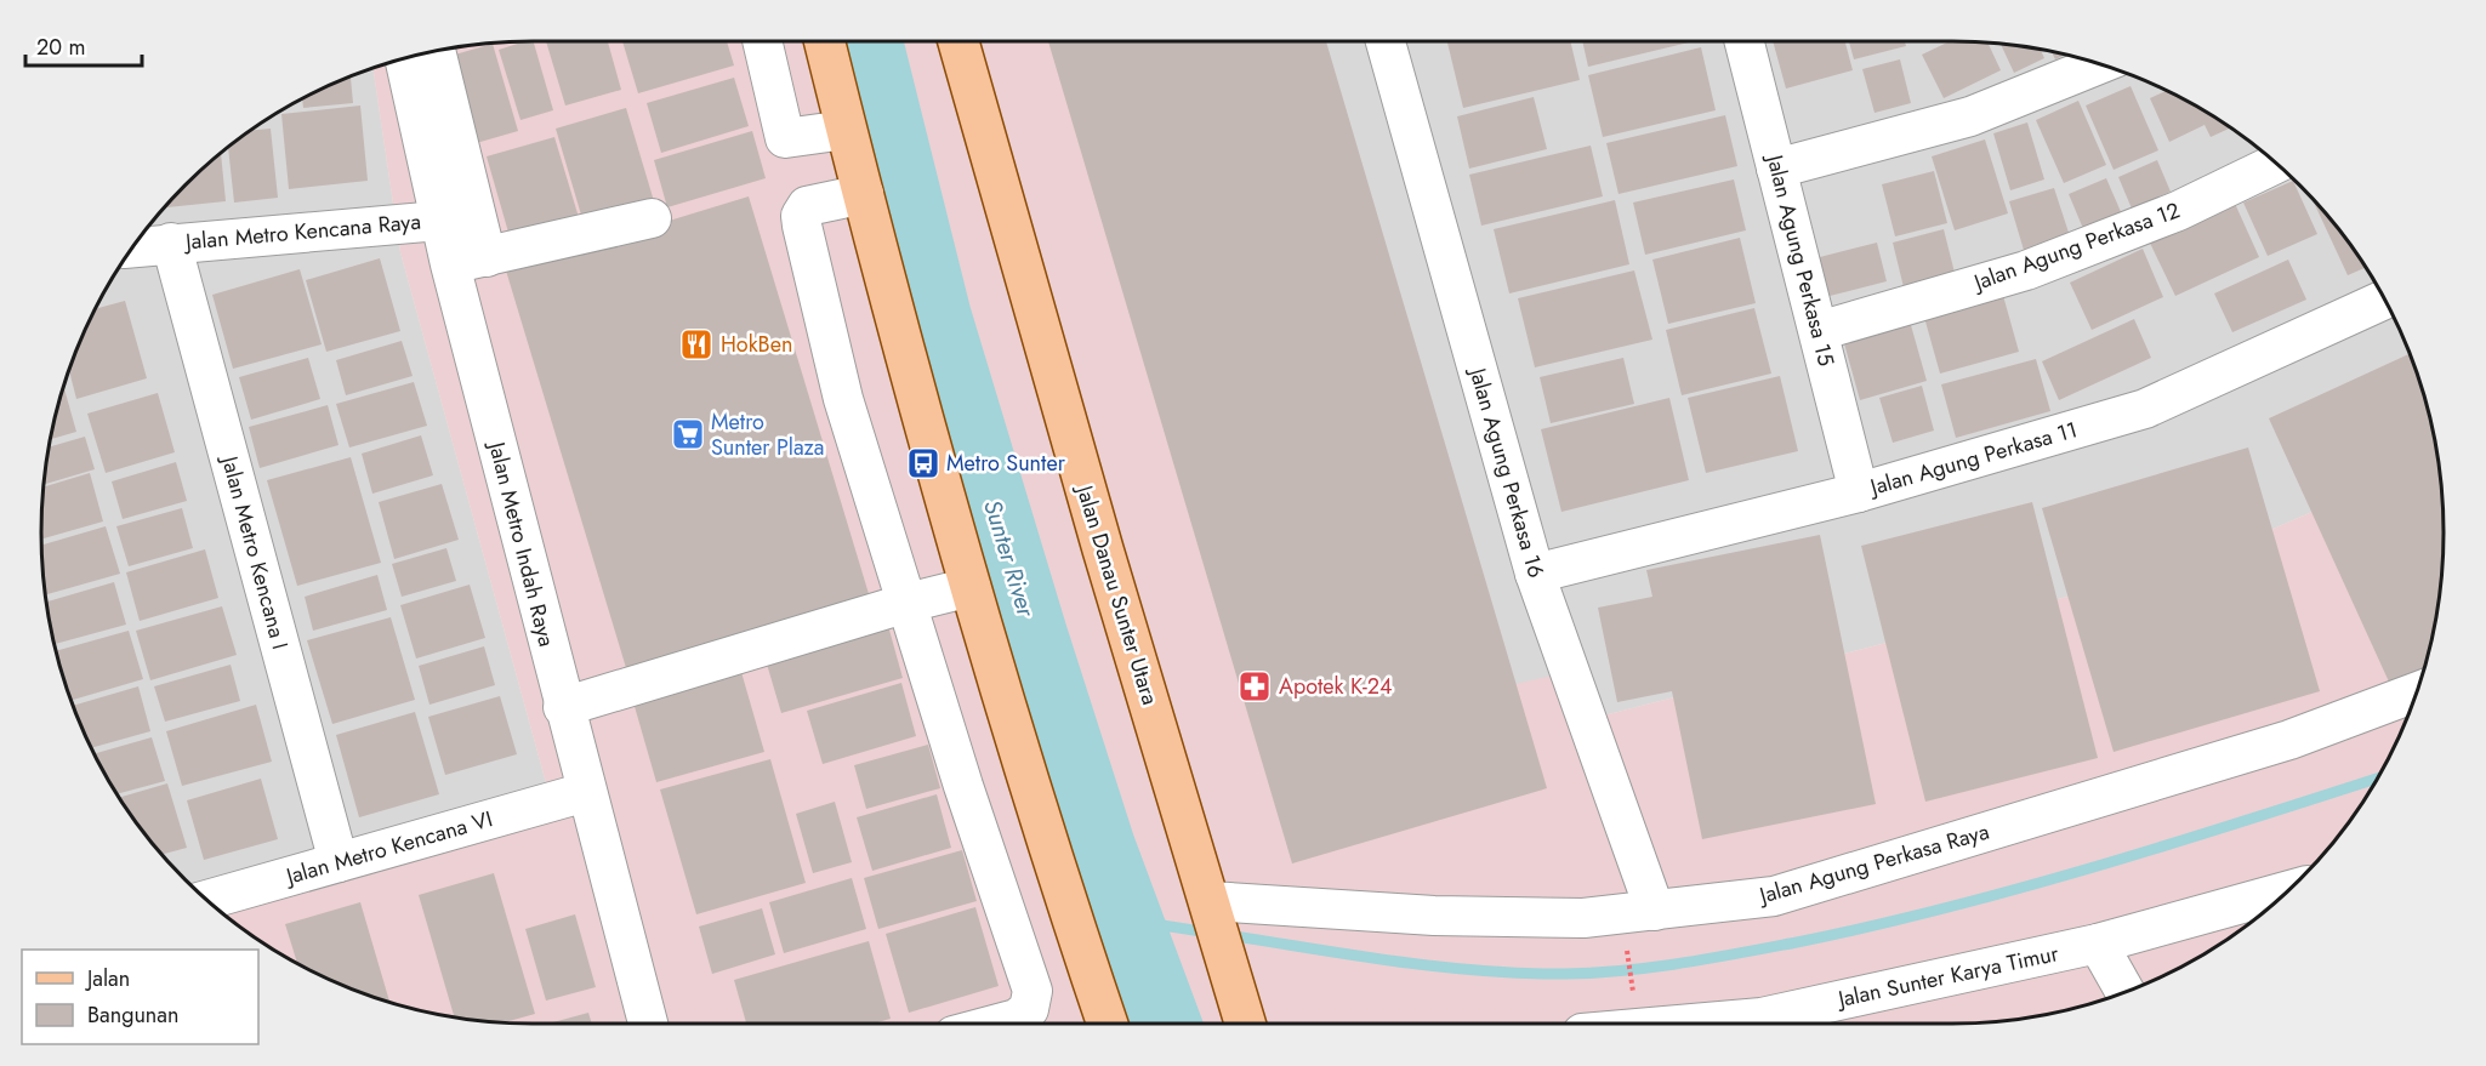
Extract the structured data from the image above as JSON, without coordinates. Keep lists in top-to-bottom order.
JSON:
{
  "streets": {
    "main road": ["Jalan Danau Sunter Utara"],
    "street": [
      "Jalan Metro Kencana Raya",
      "Jalan Agung Perkasa 12",
      "Jalan Agung Perkasa 15",
      "Jalan Agung Perkasa 11",
      "Jalan Agung Perkasa 16",
      "Jalan Metro Indah Raya",
      "Jalan Metro Kencana I",
      "Jalan Metro Kencana VI",
      "Jalan Agung Perkasa Raya",
      "Jalan Sunter Karya Timur"
    ]
  },
  "crossings": [
    ["Jalan Metro Kencana Raya", "Jalan Metro Indah Raya"],
    ["Jalan Metro Kencana Raya", "Jalan Metro Kencana I"],
    ["Jalan Agung Perkasa 12", "Jalan Agung Perkasa 15"],
    ["Jalan Agung Perkasa 15", "Jalan Agung Perkasa 11"],
    ["Jalan Agung Perkasa 11", "Jalan Agung Perkasa 16"],
    ["Jalan Agung Perkasa 16", "Jalan Agung Perkasa Raya"],
    ["Jalan Metro Indah Raya", "Jalan Metro Kencana VI"],
    ["Jalan Metro Kencana I", "Jalan Metro Kencana VI"],
    ["Jalan Danau Sunter Utara", "Jalan Agung Perkasa Raya"]
  ],
  "water": ["Sunter River"],
  "places": {
    "restaurant": ["HokBen"],
    "supermarket": ["Metro Sunter Plaza"],
    "bus stop": ["Metro Sunter"],
    "pharmacy": ["Apotek K-24"]
  },
  "legend": ["Jalan", "Bangunan"],
  "scale_bar": "20 m"
}
